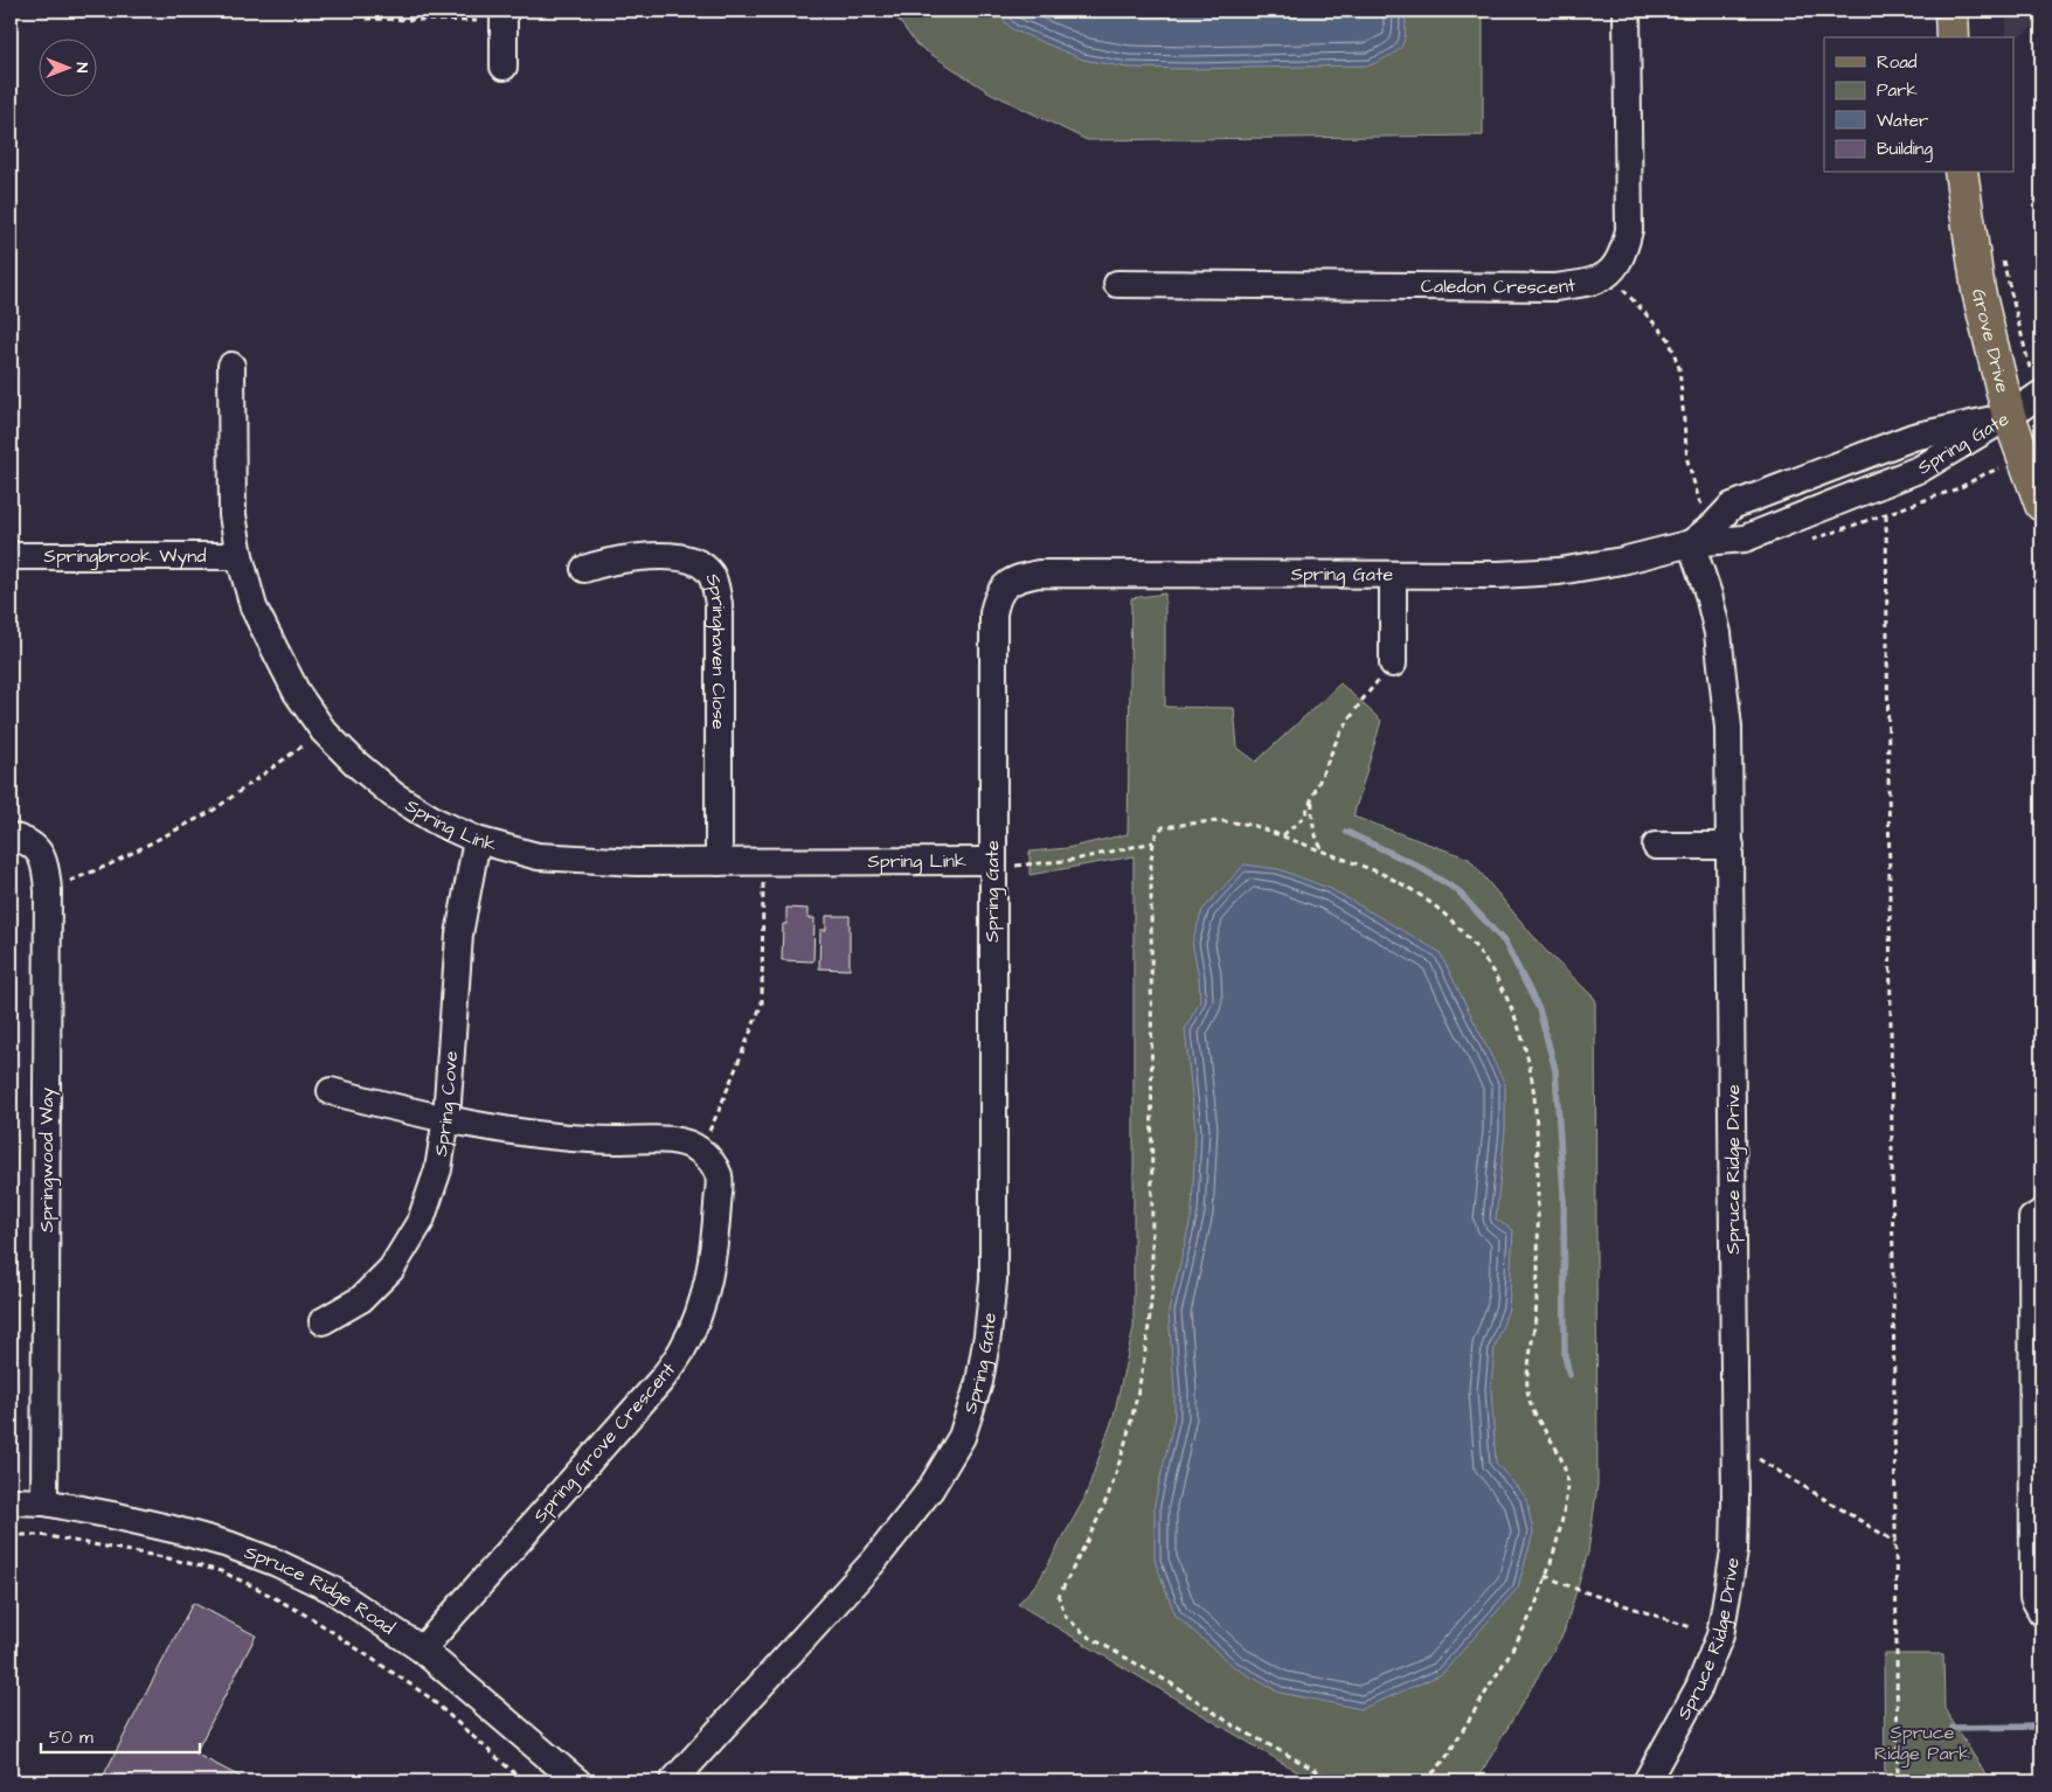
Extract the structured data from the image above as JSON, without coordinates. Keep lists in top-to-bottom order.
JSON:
{
  "streets": {
    "main road": ["Grove Drive"],
    "street": [
      "Caledon Crescent",
      "Spring Gate",
      "Springbrook Wynd",
      "Springhaven Close",
      "Spring Link",
      "Spring Cove",
      "Springwood Way",
      "Spruce Ridge Drive",
      "Spring Grove Crescent",
      "Spruce Ridge Road"
    ]
  },
  "crossings": [
    ["Grove Drive", "Spring Gate"],
    ["Spring Gate", "Spring Link"],
    ["Spring Gate", "Spruce Ridge Drive"],
    ["Springbrook Wynd", "Spring Link"],
    ["Springhaven Close", "Spring Link"],
    ["Spring Link", "Spring Cove"],
    ["Springwood Way", "Spruce Ridge Road"],
    ["Spring Grove Crescent", "Spruce Ridge Road"]
  ],
  "parks": ["Spruce Ridge Park"],
  "legend": [
    "Road",
    "Park",
    "Water",
    "Building"
  ],
  "scale_bar": "50 m",
  "north": "right"
}
